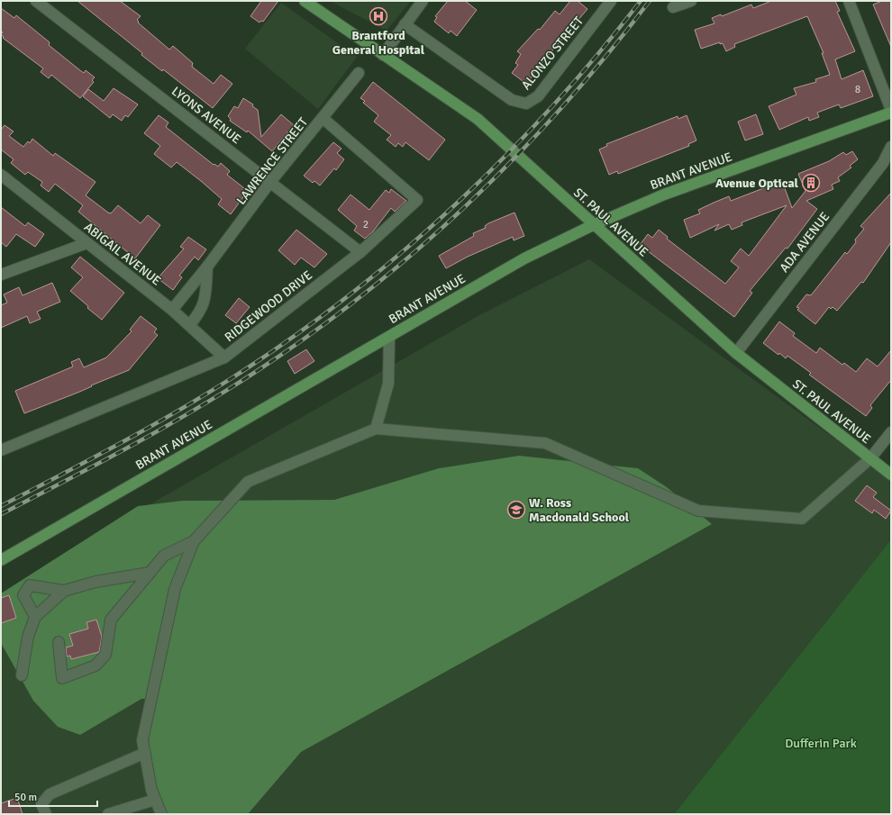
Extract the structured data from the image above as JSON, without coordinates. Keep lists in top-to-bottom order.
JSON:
{
  "streets": {
    "main road": ["BRANT AVENUE", "ST. PAUL AVENUE"],
    "street": [
      "ALONZO STREET",
      "LYONS AVENUE",
      "LAWRENCE STREET",
      "ADA AVENUE",
      "ABIGAIL AVENUE",
      "RIDGEWOOD DRIVE"
    ]
  },
  "crossings": [
    ["LYONS AVENUE", "LAWRENCE STREET"],
    ["LYONS AVENUE", "RIDGEWOOD DRIVE"],
    ["LAWRENCE STREET", "ABIGAIL AVENUE"],
    ["LAWRENCE STREET", "RIDGEWOOD DRIVE"],
    ["BRANT AVENUE", "ST. PAUL AVENUE"],
    ["ST. PAUL AVENUE", "ADA AVENUE"],
    ["ABIGAIL AVENUE", "RIDGEWOOD DRIVE"]
  ],
  "parks": ["Dufferin Park"],
  "places": {
    "hospital": ["Brantford General Hospital"],
    "building": ["Avenue Optical"],
    "school or university": ["W. Ross Macdonald School"]
  },
  "house_numbers": ["8", "2"],
  "scale_bar": "50 m"
}
